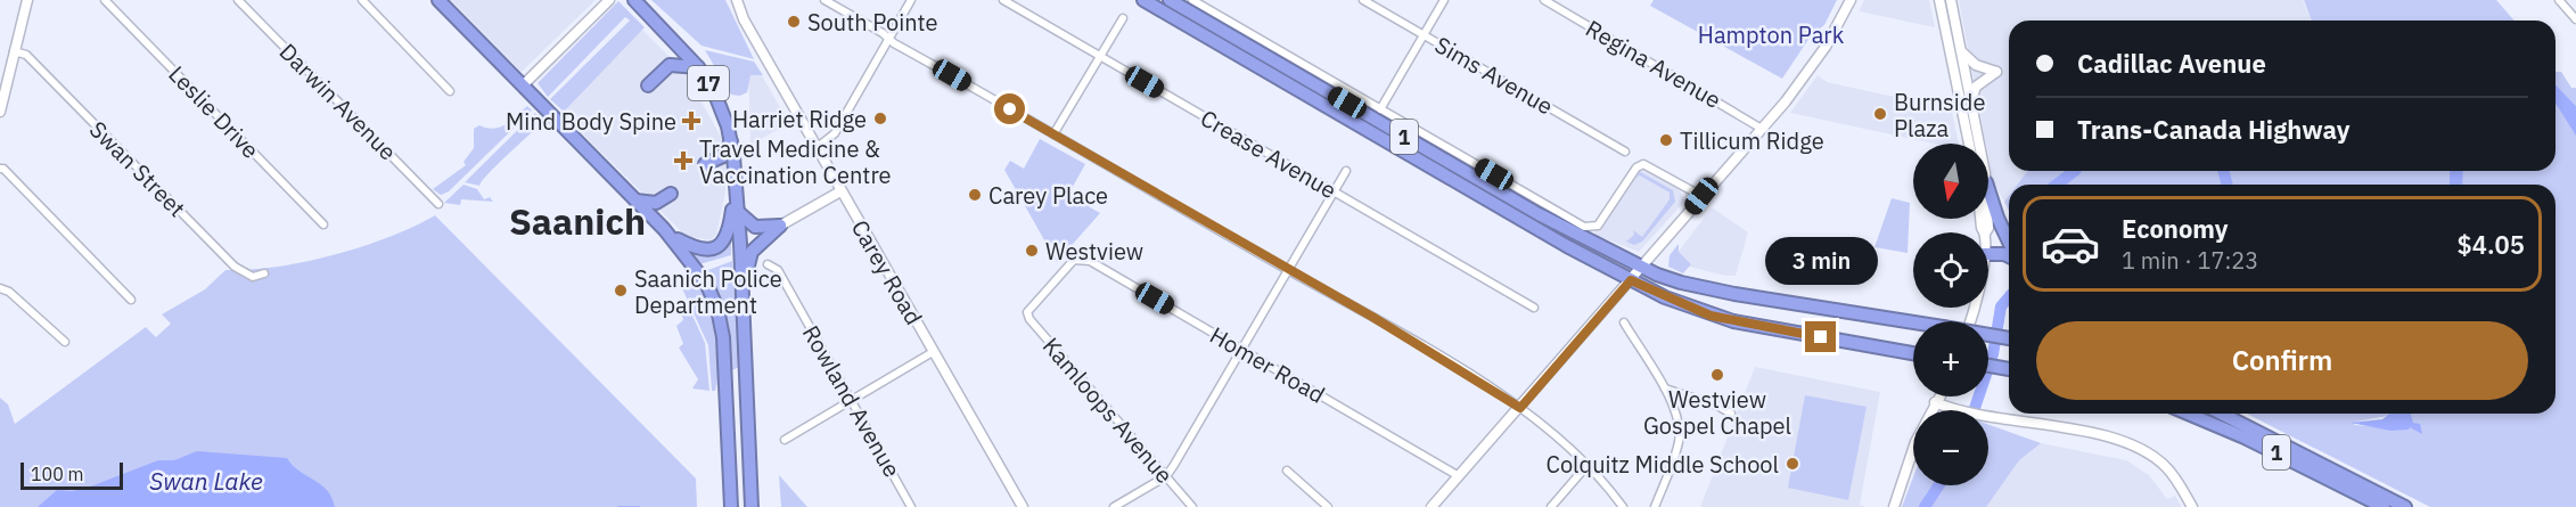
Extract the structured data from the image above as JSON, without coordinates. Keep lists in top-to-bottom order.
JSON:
{
  "streets": {
    "highway": ["17", "1"],
    "main road": ["Carey Road"],
    "street": [
      "Regina Avenue",
      "Sims Avenue",
      "Darwin Avenue",
      "Leslie Drive",
      "Crease Avenue",
      "Swan Street",
      "Homer Road",
      "Rowland Avenue",
      "Kamloops Avenue"
    ]
  },
  "crossings": [
    ["Homer Road", "Kamloops Avenue"]
  ],
  "districts": ["Saanich"],
  "water": ["Swan Lake"],
  "parks": ["Hampton Park"],
  "places": {
    "other": [
      "South Pointe",
      "Burnside Plaza",
      "Harriet Ridge",
      "Tillicum Ridge",
      "Carey Place",
      "Westview",
      "Saanich Police Department",
      "Westview Gospel Chapel",
      "Colquitz Middle School"
    ],
    "health": ["Mind Body Spine", "Travel Medicine & Vaccination Centre"]
  },
  "scale_bar": "100 m",
  "north": "bottom",
  "page": {
    "banner": ["Cadillac Avenue", "Trans-Canada Highway"],
    "map_buttons": ["+", "−"],
    "list": [
      {
        "name": "Economy",
        "note": "1 min · 17:23",
        "value": "$4.05"
      }
    ],
    "bubble": "3 min",
    "buttons": "Confirm",
    "scale": "100 m"
  }
}
